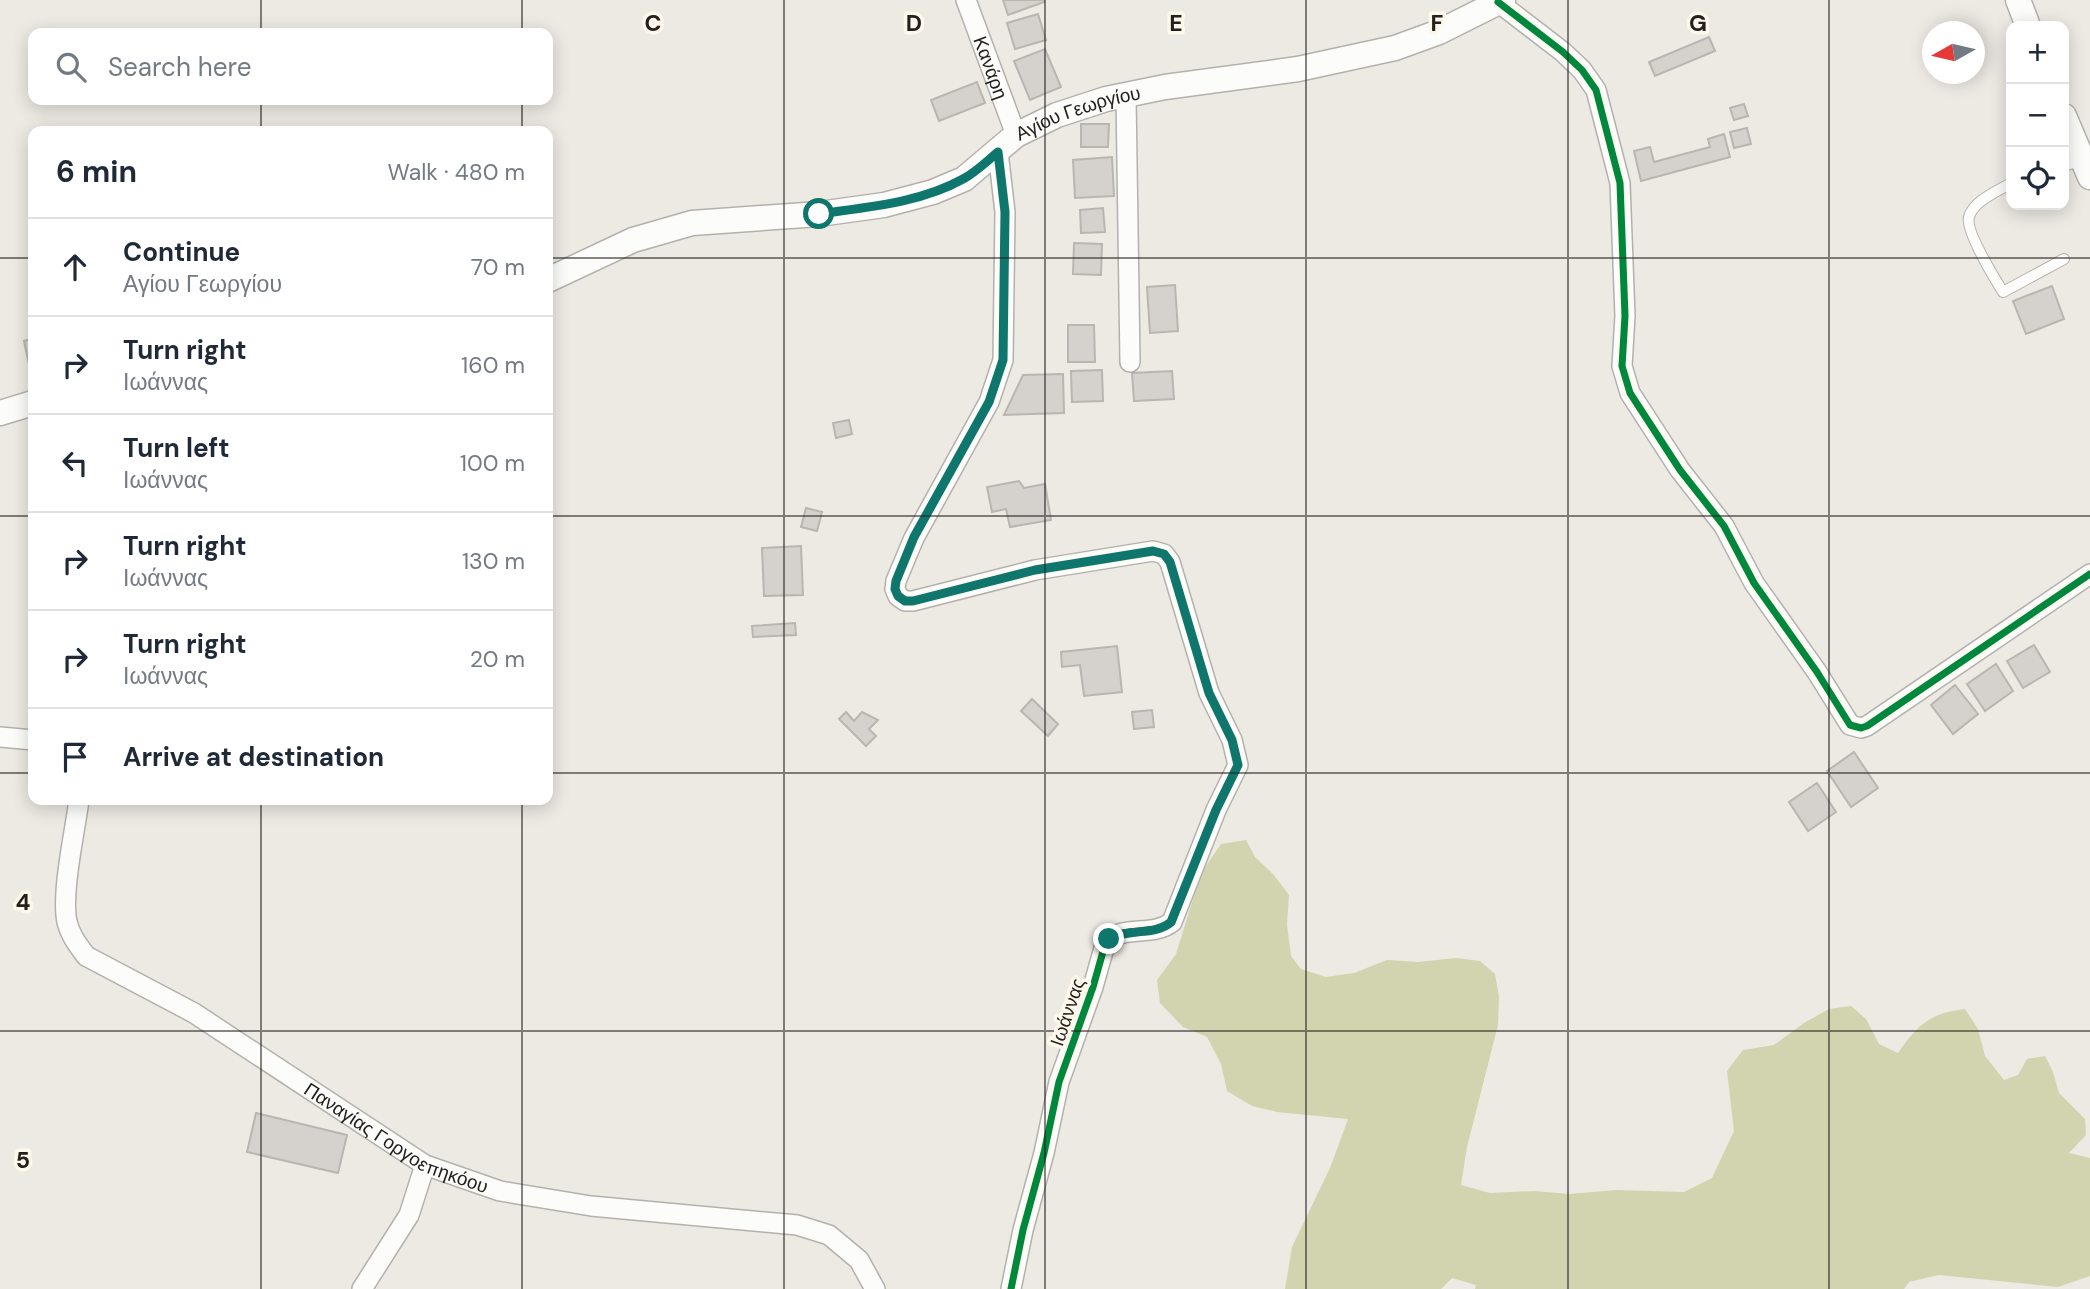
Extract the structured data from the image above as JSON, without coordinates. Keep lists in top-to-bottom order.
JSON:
{
  "streets": {
    "street": [
      "Κανάρη",
      "Αγίου Γεωργίου",
      "Ιωάννας",
      "Παναγίας Γοργοεπηκόου"
    ]
  },
  "crossings": [
    ["Κανάρη", "Αγίου Γεωργίου"],
    ["Αγίου Γεωργίου", "Ιωάννας"]
  ],
  "north": "left",
  "page": {
    "map_buttons": ["+", "−"],
    "search": "Search here",
    "heading": ["6 min", "Walk · 480 m"],
    "list": [
      ["Continue", "Αγίου Γεωργίου", "70 m"],
      ["Turn right", "Ιωάννας", "160 m"],
      ["Turn left", "Ιωάννας", "100 m"],
      ["Turn right", "Ιωάννας", "130 m"],
      ["Turn right", "Ιωάννας", "20 m"],
      "Arrive at destination"
    ]
  },
  "grid": {
    "columns": [
      "C",
      "D",
      "E",
      "F",
      "G"
    ],
    "rows": ["4", "5"]
  }
}
